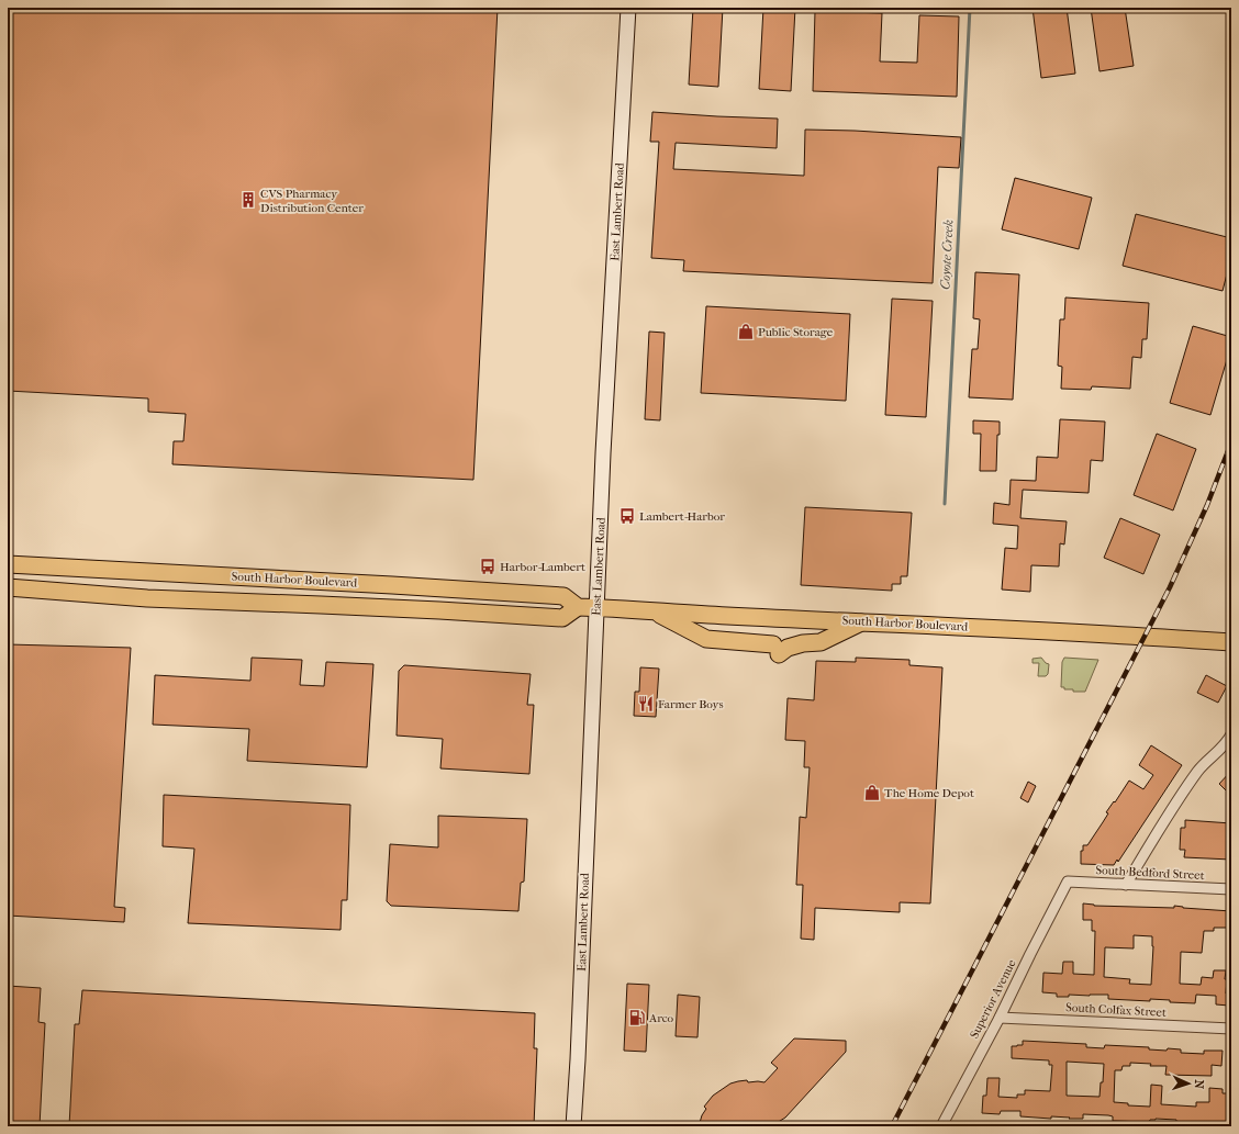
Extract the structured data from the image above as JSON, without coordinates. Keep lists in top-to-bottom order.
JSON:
{
  "streets": {
    "main road": ["East Lambert Road", "South Harbor Boulevard"],
    "street": ["South Bedford Street", "Superior Avenue", "South Colfax Street"]
  },
  "crossings": [
    ["East Lambert Road", "South Harbor Boulevard"],
    ["South Bedford Street", "Superior Avenue"],
    ["Superior Avenue", "South Colfax Street"]
  ],
  "water": ["Coyote Creek"],
  "places": {
    "building": ["CVS Pharmacy Distribution Center"],
    "shop": ["Public Storage", "The Home Depot"],
    "bus stop": ["Lambert-Harbor", "Harbor-Lambert"],
    "restaurant": ["Farmer Boys"],
    "fuel station": ["Arco"]
  },
  "north": "right"
}
